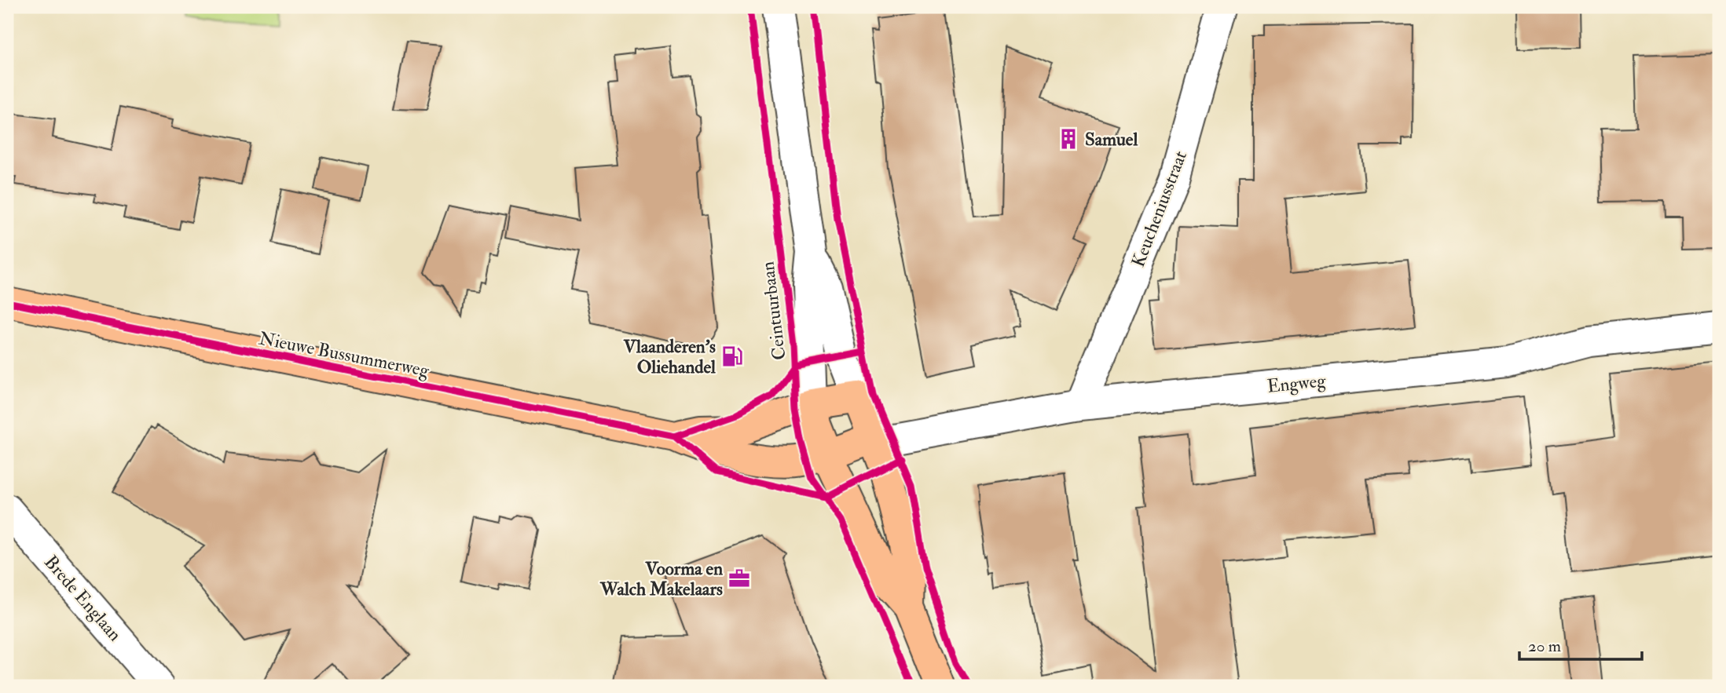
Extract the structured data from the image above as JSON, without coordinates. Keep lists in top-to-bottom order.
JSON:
{
  "streets": {
    "main road": ["Ceintuurbaan", "Nieuwe Bussummerweg"],
    "street": ["Keucheniusstraat", "Engweg", "Brede Englaan"]
  },
  "crossings": [
    ["Keucheniusstraat", "Engweg"],
    ["Ceintuurbaan", "Nieuwe Bussummerweg"],
    ["Ceintuurbaan", "Engweg"],
    ["Nieuwe Bussummerweg", "Engweg"]
  ],
  "places": {
    "building": ["Samuel"],
    "fuel station": ["Vlaanderen's Oliehandel"],
    "office": ["Voorma en Walch Makelaars"]
  },
  "scale_bar": "20 m"
}
